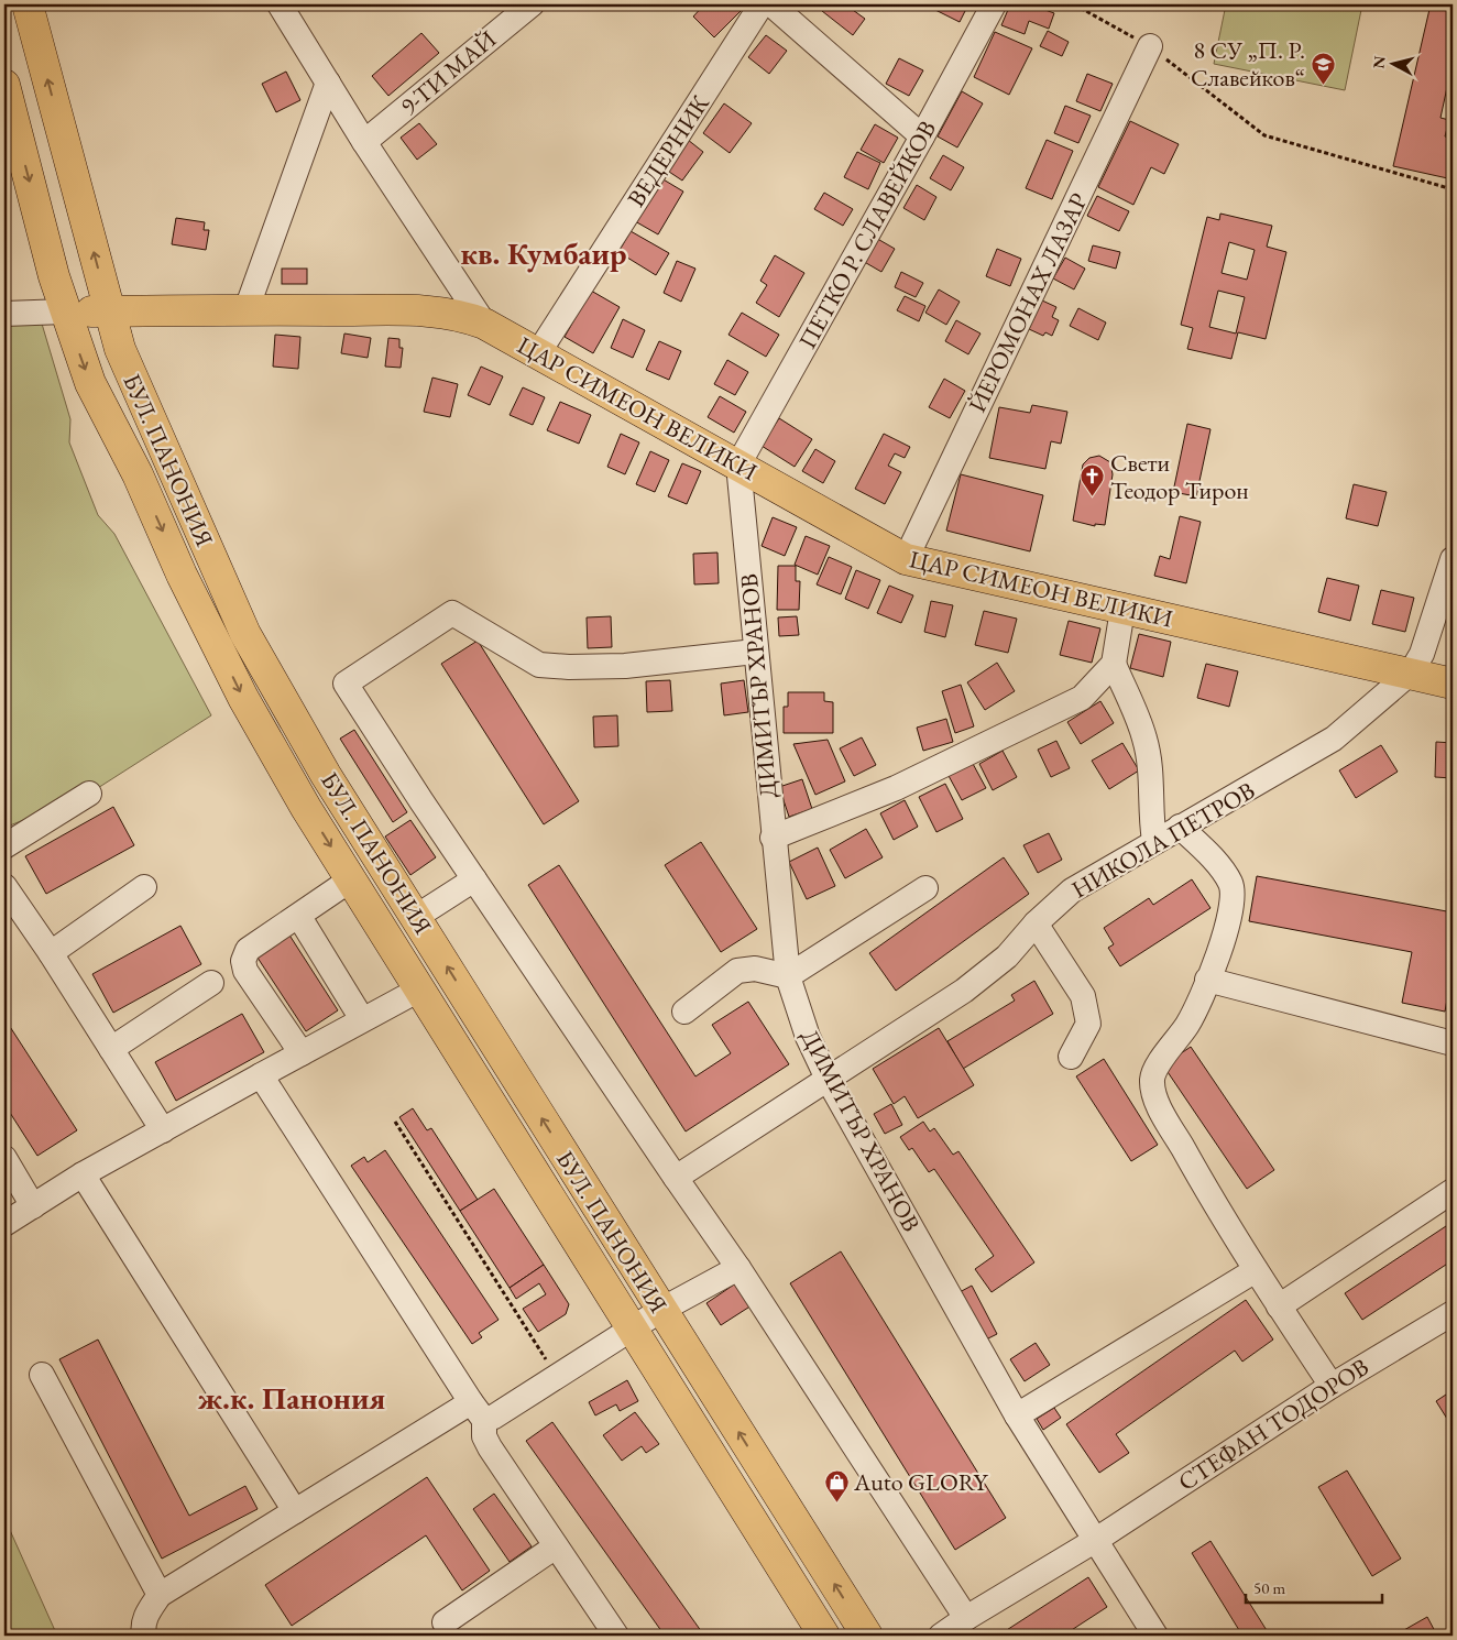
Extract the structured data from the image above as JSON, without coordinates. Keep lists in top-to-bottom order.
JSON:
{
  "streets": {
    "main road": ["ЦАР СИМЕОН ВЕЛИКИ", "БУЛ. ПАНОНИЯ"],
    "street": [
      "9-ТИ МАЙ",
      "ВЕДЕРНИК",
      "ПЕТКО Р. СЛАВЕЙКОВ",
      "ЙЕРОМОНАХ ЛАЗАР",
      "ДИМИТЪР ХРАНОВ",
      "НИКОЛА ПЕТРОВ",
      "СТЕФАН ТОДОРОВ"
    ]
  },
  "crossings": [
    ["9-ТИ МАЙ", "ЦАР СИМЕОН ВЕЛИКИ"],
    ["ВЕДЕРНИК", "ЦАР СИМЕОН ВЕЛИКИ"],
    ["ПЕТКО Р. СЛАВЕЙКОВ", "ЦАР СИМЕОН ВЕЛИКИ"],
    ["ПЕТКО Р. СЛАВЕЙКОВ", "ДИМИТЪР ХРАНОВ"],
    ["ЙЕРОМОНАХ ЛАЗАР", "ЦАР СИМЕОН ВЕЛИКИ"],
    ["ЦАР СИМЕОН ВЕЛИКИ", "БУЛ. ПАНОНИЯ"],
    ["ЦАР СИМЕОН ВЕЛИКИ", "ДИМИТЪР ХРАНОВ"],
    ["ЦАР СИМЕОН ВЕЛИКИ", "НИКОЛА ПЕТРОВ"],
    ["ДИМИТЪР ХРАНОВ", "НИКОЛА ПЕТРОВ"],
    ["ДИМИТЪР ХРАНОВ", "СТЕФАН ТОДОРОВ"]
  ],
  "districts": ["кв. Кумбаир", "ж.к. Панония"],
  "places": {
    "school or university": ["8 СУ „П. Р. Славейков“"],
    "church": ["Свети Теодор Тирон"],
    "shop": ["Auto GLORY"]
  },
  "scale_bar": "50 m",
  "north": "left"
}
